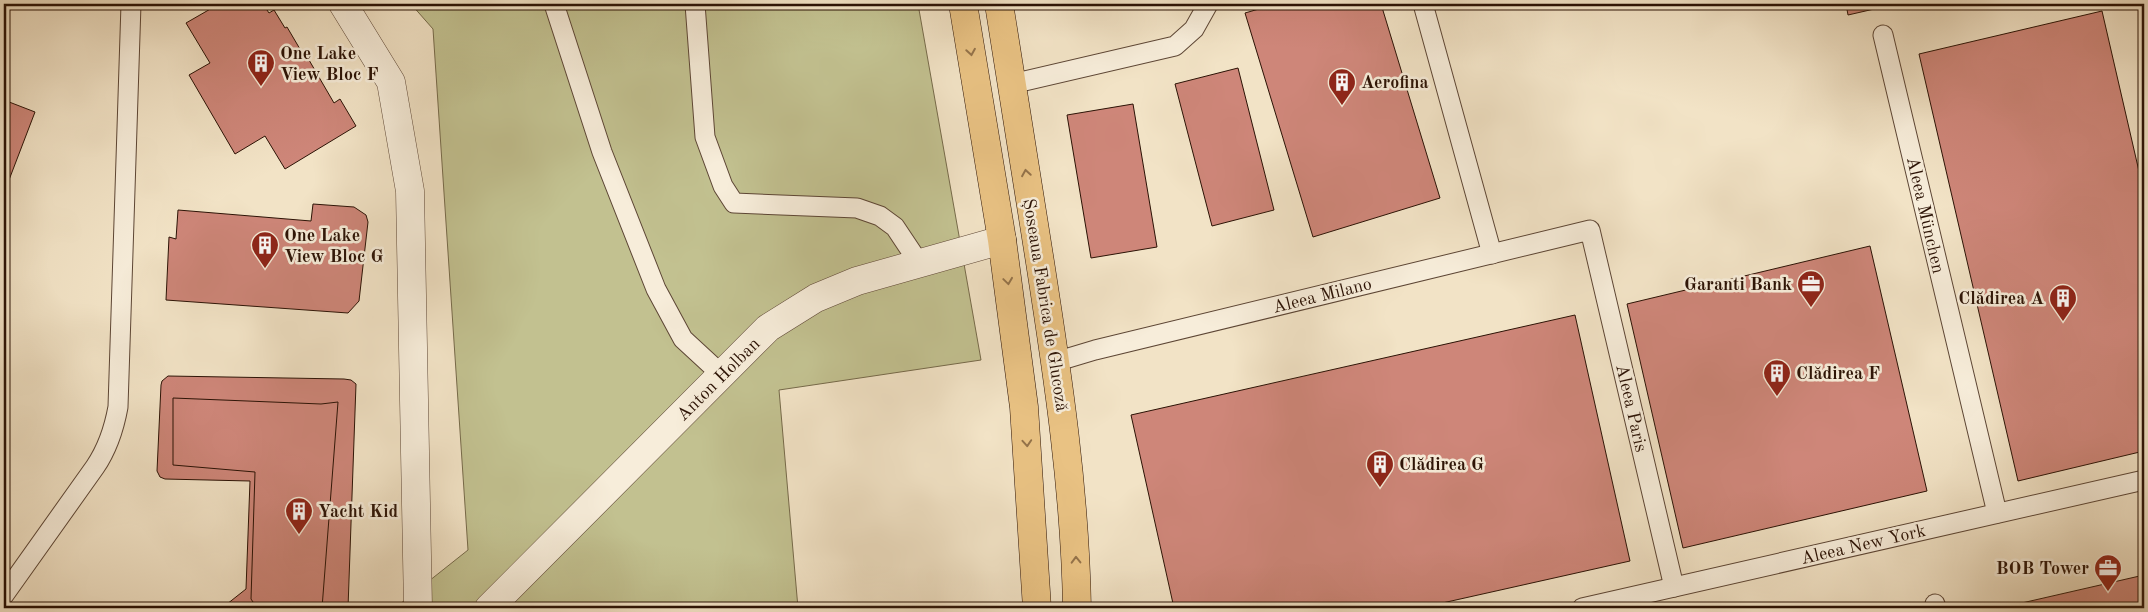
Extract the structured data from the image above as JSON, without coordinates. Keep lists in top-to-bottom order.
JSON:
{
  "streets": {
    "main road": ["Șoseaua Fabrica de Glucoză"],
    "street": ["Anton Holban"],
    "lane": [
      "Aleea München",
      "Aleea Milano",
      "Aleea Paris",
      "Aleea New York"
    ]
  },
  "crossings": [
    ["Aleea München", "Aleea New York"],
    ["Aleea Milano", "Șoseaua Fabrica de Glucoză"],
    ["Aleea Milano", "Aleea Paris"],
    ["Șoseaua Fabrica de Glucoză", "Anton Holban"],
    ["Aleea Paris", "Aleea New York"]
  ],
  "places": {
    "building": [
      "One Lake View Bloc F",
      "Aerofina",
      "One Lake View Bloc G",
      "Clădirea A",
      "Clădirea F",
      "Clădirea G",
      "Yacht Kid"
    ],
    "office": ["Garanti Bank", "BOB Tower"]
  }
}
